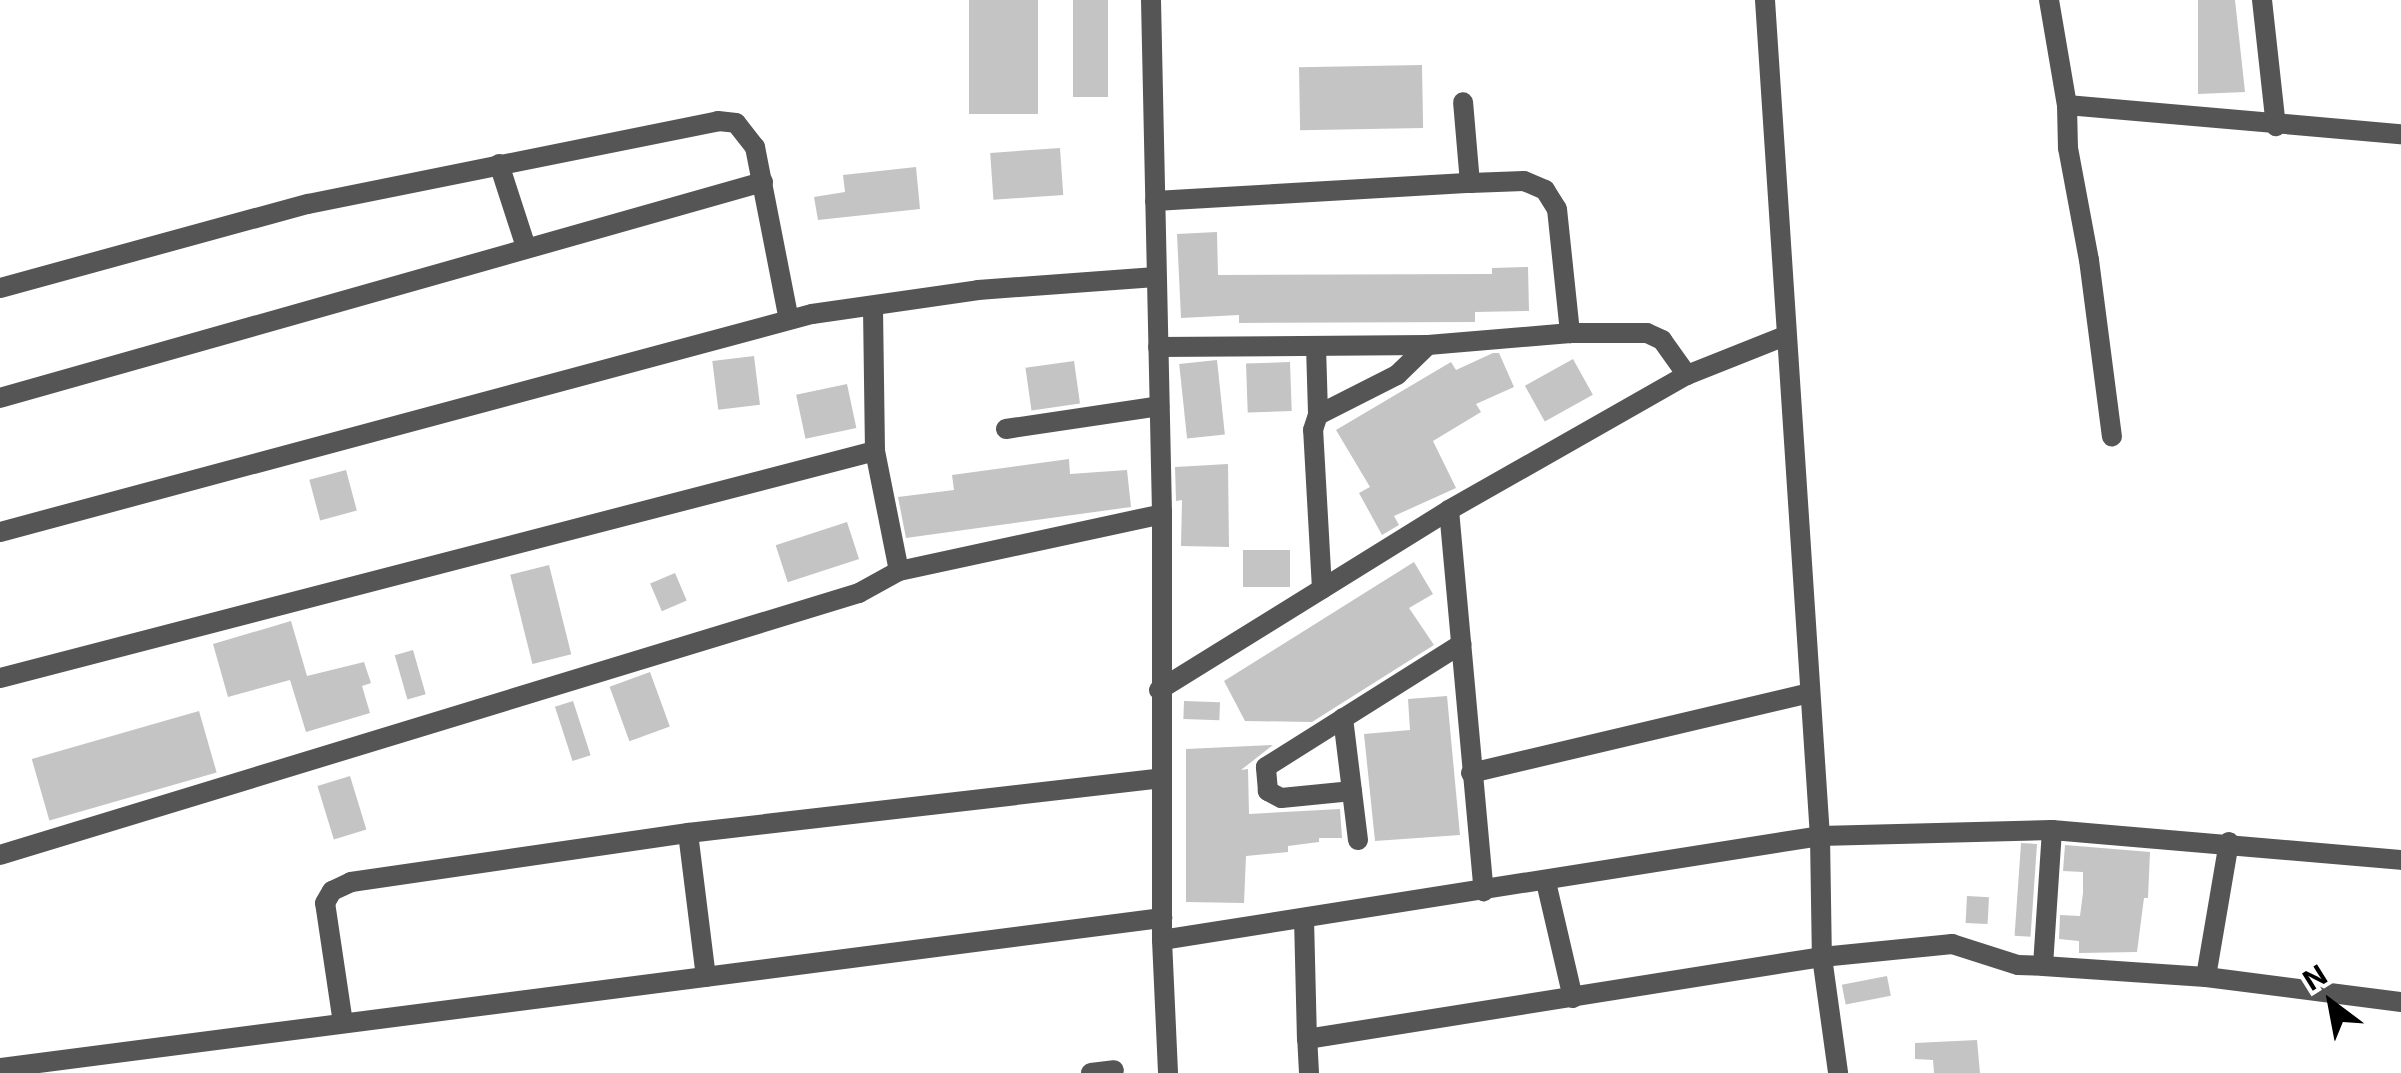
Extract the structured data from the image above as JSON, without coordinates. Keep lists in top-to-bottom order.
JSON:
{
  "north": "top left"
}
